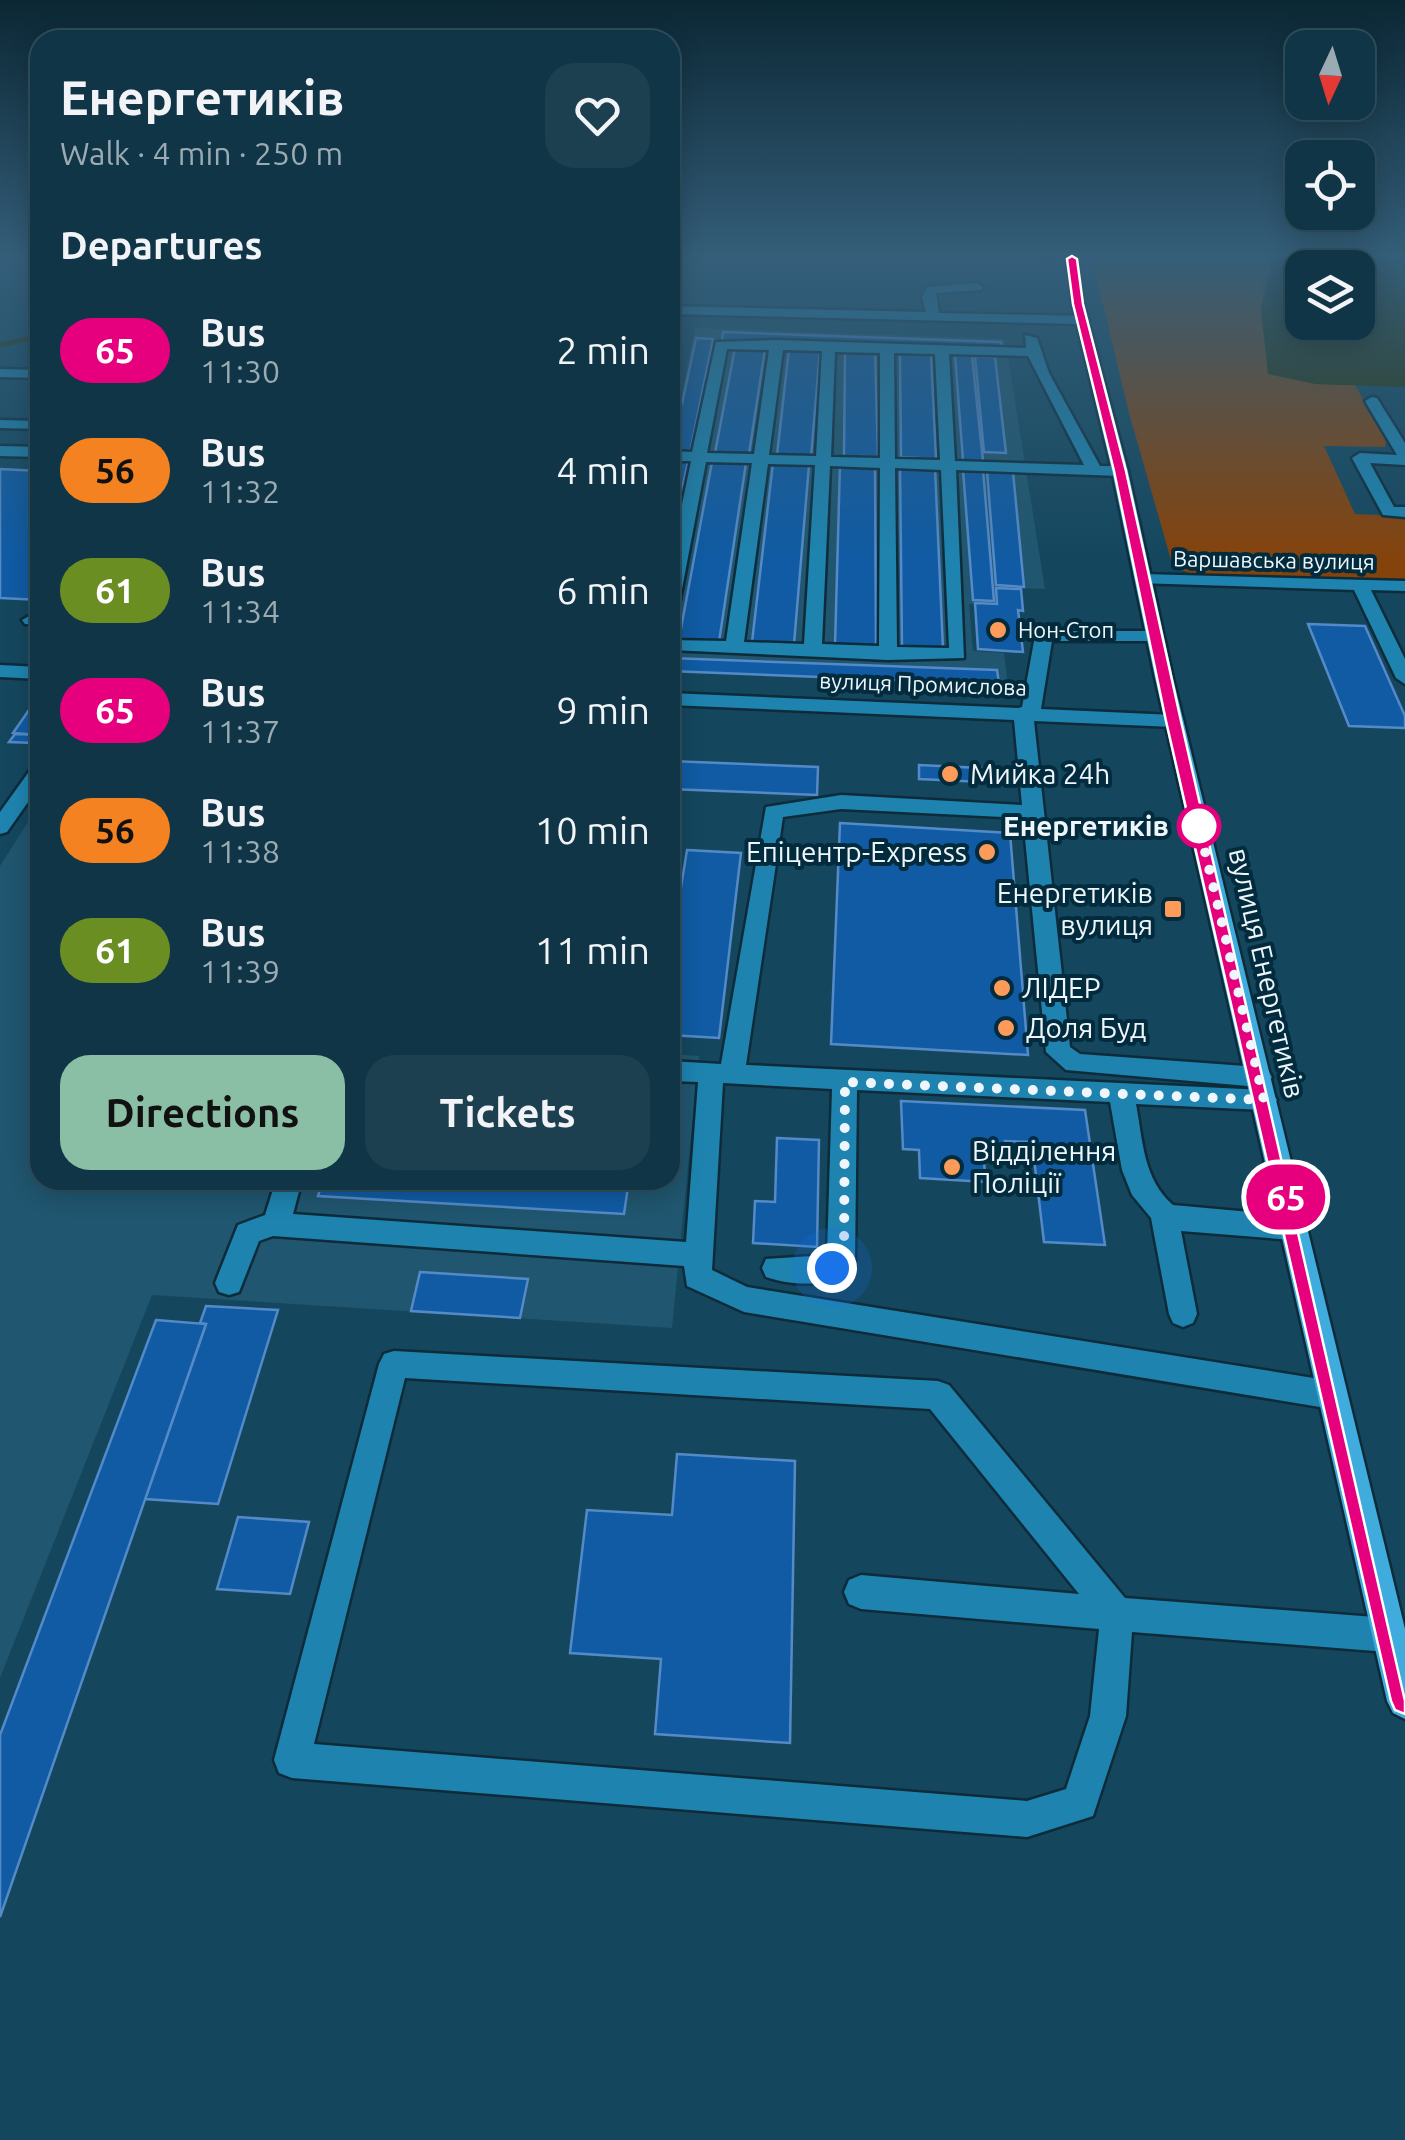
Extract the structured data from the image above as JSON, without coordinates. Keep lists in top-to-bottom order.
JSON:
{
  "streets": {
    "main road": ["вулиця Енергетиків"],
    "street": ["Варшавська вулиця", "вулиця Промислова"]
  },
  "crossings": [
    ["Варшавська вулиця", "вулиця Енергетиків"],
    ["вулиця Промислова", "вулиця Енергетиків"]
  ],
  "places": {
    "other": [
      "Нон-Стоп",
      "Мийка 24һ",
      "Енергетиків",
      "Епіцентр-Express",
      "ЛІДЕР",
      "Доля Буд",
      "Відділення Поліції"
    ],
    "transit": ["Енергетиків вулиця"]
  },
  "lines": ["bus line 65"],
  "north": "bottom",
  "page": {
    "on_map": "65",
    "heading": [
      ["Енергетиків", "Walk · 4 min · 250 m"],
      "Departures"
    ],
    "list": [
      {
        "mark": "65",
        "name": "Bus",
        "note": "11:30",
        "value": "2 min"
      },
      {
        "mark": "56",
        "name": "Bus",
        "note": "11:32",
        "value": "4 min"
      },
      {
        "mark": "61",
        "name": "Bus",
        "note": "11:34",
        "value": "6 min"
      },
      {
        "mark": "65",
        "name": "Bus",
        "note": "11:37",
        "value": "9 min"
      },
      {
        "mark": "56",
        "name": "Bus",
        "note": "11:38",
        "value": "10 min"
      },
      {
        "mark": "61",
        "name": "Bus",
        "note": "11:39",
        "value": "11 min"
      }
    ],
    "buttons": ["Directions", "Tickets"]
  }
}
